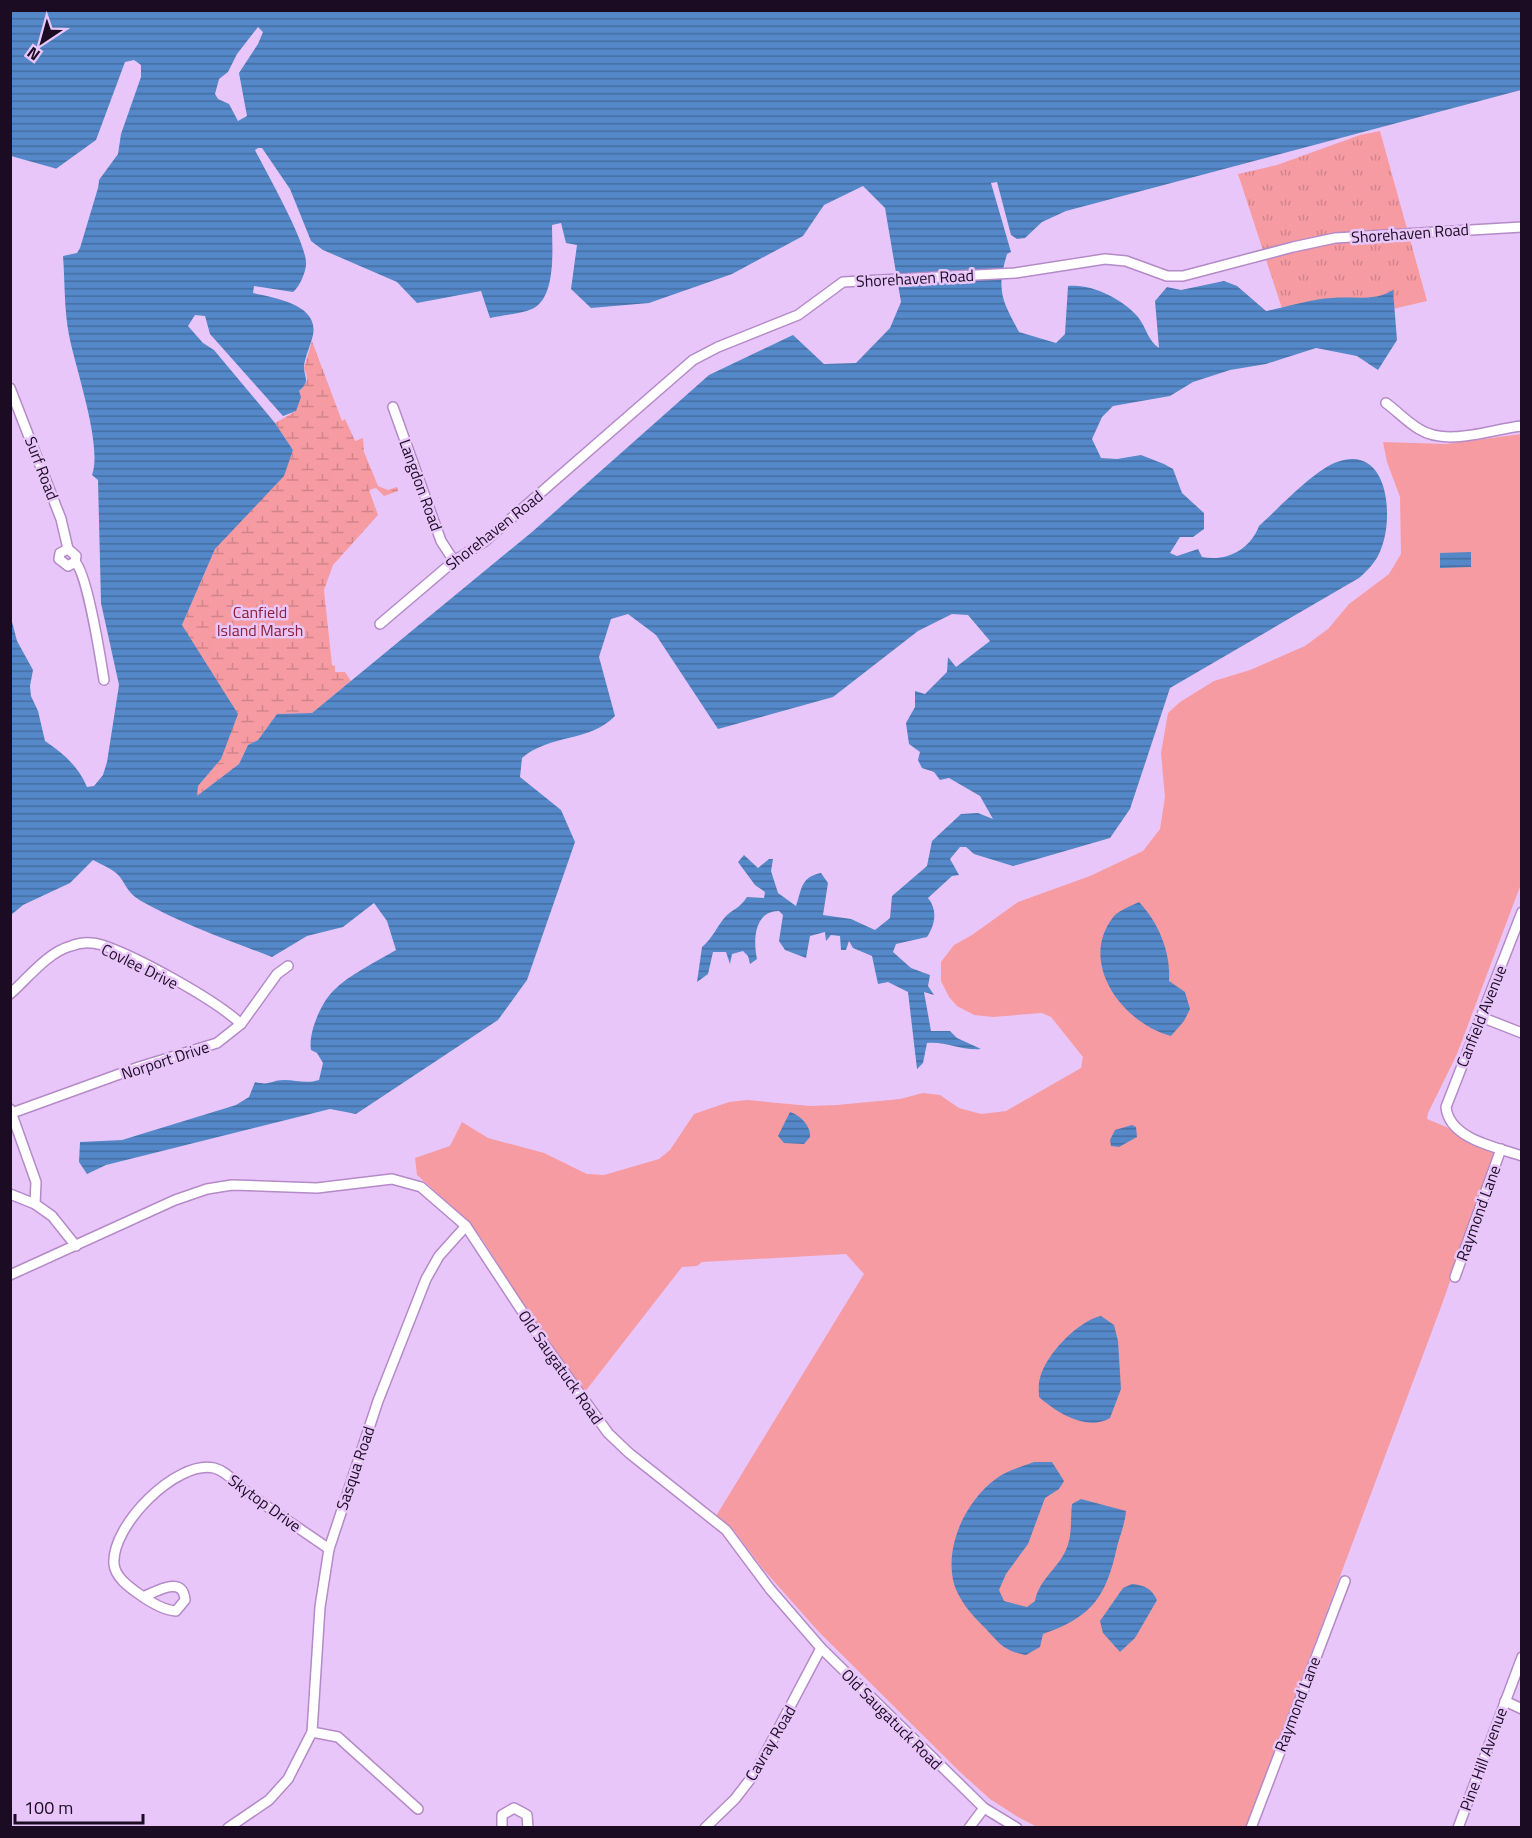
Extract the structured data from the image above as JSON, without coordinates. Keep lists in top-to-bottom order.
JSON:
{
  "streets": {
    "street": [
      "Shorehaven Road",
      "Surf Road",
      "Langdon Road",
      "Covlee Drive",
      "Canfield Avenue",
      "Norport Drive",
      "Raymond Lane",
      "Old Saugatuck Road",
      "Sasqua Road",
      "Skytop Drive",
      "Cavray Road",
      "Pine Hill Avenue"
    ]
  },
  "crossings": [
    ["Shorehaven Road", "Langdon Road"],
    ["Covlee Drive", "Norport Drive"],
    ["Canfield Avenue", "Raymond Lane"],
    ["Old Saugatuck Road", "Sasqua Road"],
    ["Old Saugatuck Road", "Cavray Road"],
    ["Sasqua Road", "Skytop Drive"]
  ],
  "parks": ["Canfield Island Marsh"],
  "scale_bar": "100 m",
  "north": "bottom left"
}
